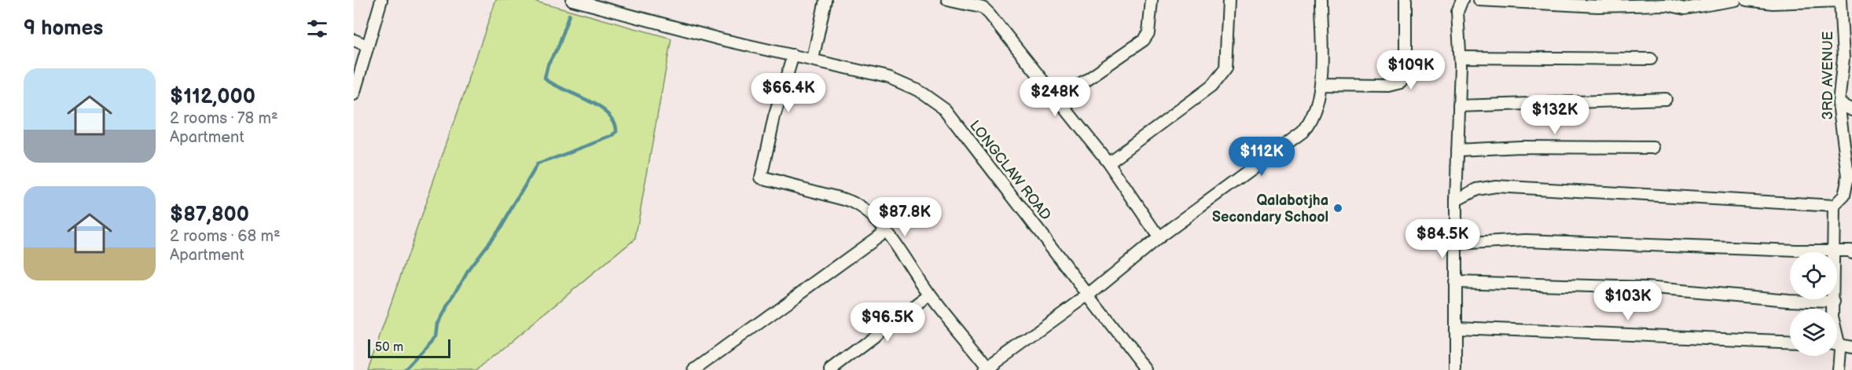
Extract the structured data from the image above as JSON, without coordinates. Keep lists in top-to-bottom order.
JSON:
{
  "streets": {
    "street": ["3RD AVENUE", "LONGCLAW ROAD"]
  },
  "places": ["Qalabotjha Secondary School"],
  "scale_bar": "50 m",
  "page": {
    "heading": "9 homes",
    "price": [
      "$109K",
      "$66.4K",
      "$248K",
      "$132K",
      "$112K",
      "$87.8K",
      "$84.5K",
      "$103K",
      "$96.5K"
    ],
    "list": [
      {
        "name": "$112,000",
        "note": "2 rooms · 78 m² · Apartment"
      },
      {
        "name": "$87,800",
        "note": "2 rooms · 68 m² · Apartment"
      }
    ],
    "scale": "50 m"
  }
}
